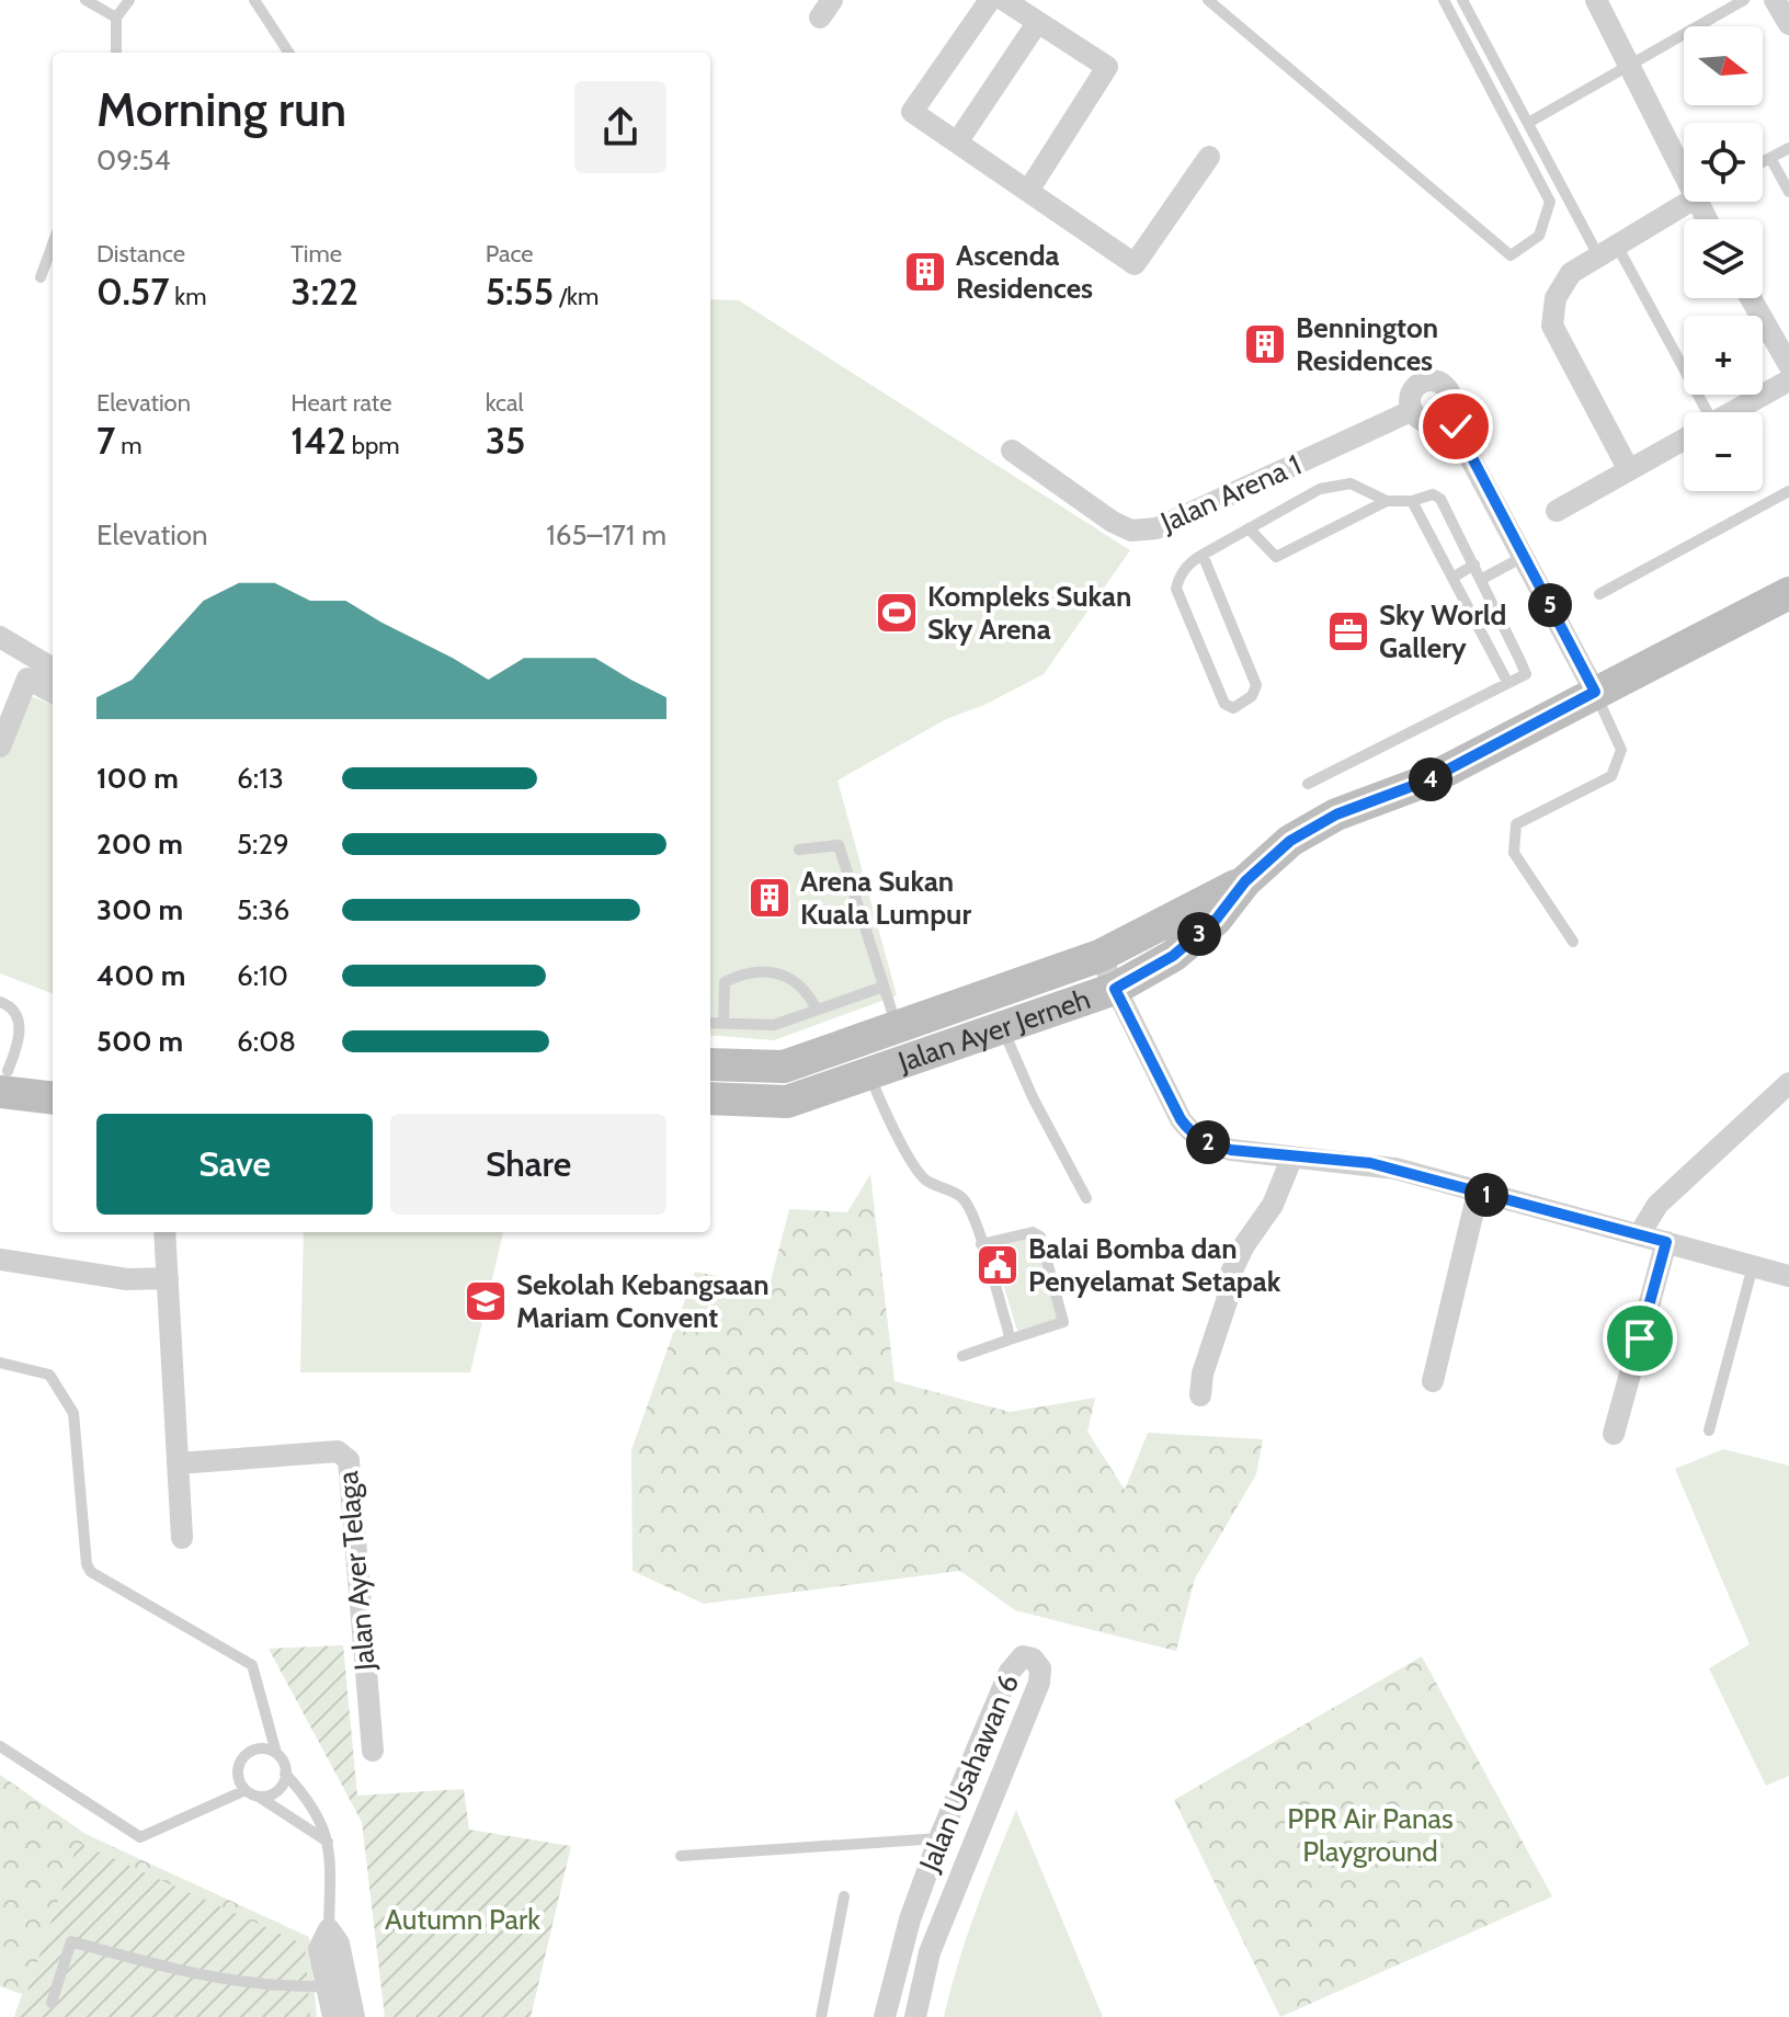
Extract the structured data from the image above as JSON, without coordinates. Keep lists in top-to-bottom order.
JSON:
{
  "streets": {
    "main road": ["Jalan Ayer Jerneh"],
    "street": ["Jalan Arena 1", "Jalan Ayer Telaga", "Jalan Usahawan 6"]
  },
  "parks": ["PPR Air Panas Playground", "Autumn Park"],
  "places": {
    "building": ["Ascenda Residences", "Bennington Residences", "Arena Sukan Kuala Lumpur"],
    "sports": ["Kompleks Sukan Sky Arena"],
    "office": ["Sky World Gallery"],
    "public building": ["Balai Bomba dan Penyelamat Setapak"],
    "school or university": ["Sekolah Kebangsaan Mariam Convent"]
  },
  "north": "right",
  "page": {
    "map_buttons": ["+", "−"],
    "heading": ["Morning run", "09:54"],
    "stats": [
      ["Distance", "0.57 km"],
      ["Time", "3:22"],
      ["Pace", "5:55 /km"],
      ["Elevation", "7 m"],
      ["Heart rate", "142 bpm"],
      ["kcal", "35"]
    ],
    "chart": ["Elevation", "165–171 m"],
    "pins": [
      "5",
      "4",
      "3",
      "2",
      "1"
    ],
    "list": [
      {
        "name": "100 m",
        "note": "6:13"
      },
      {
        "name": "200 m",
        "note": "5:29"
      },
      {
        "name": "300 m",
        "note": "5:36"
      },
      {
        "name": "400 m",
        "note": "6:10"
      },
      {
        "name": "500 m",
        "note": "6:08"
      }
    ],
    "buttons": ["Save", "Share"]
  }
}
